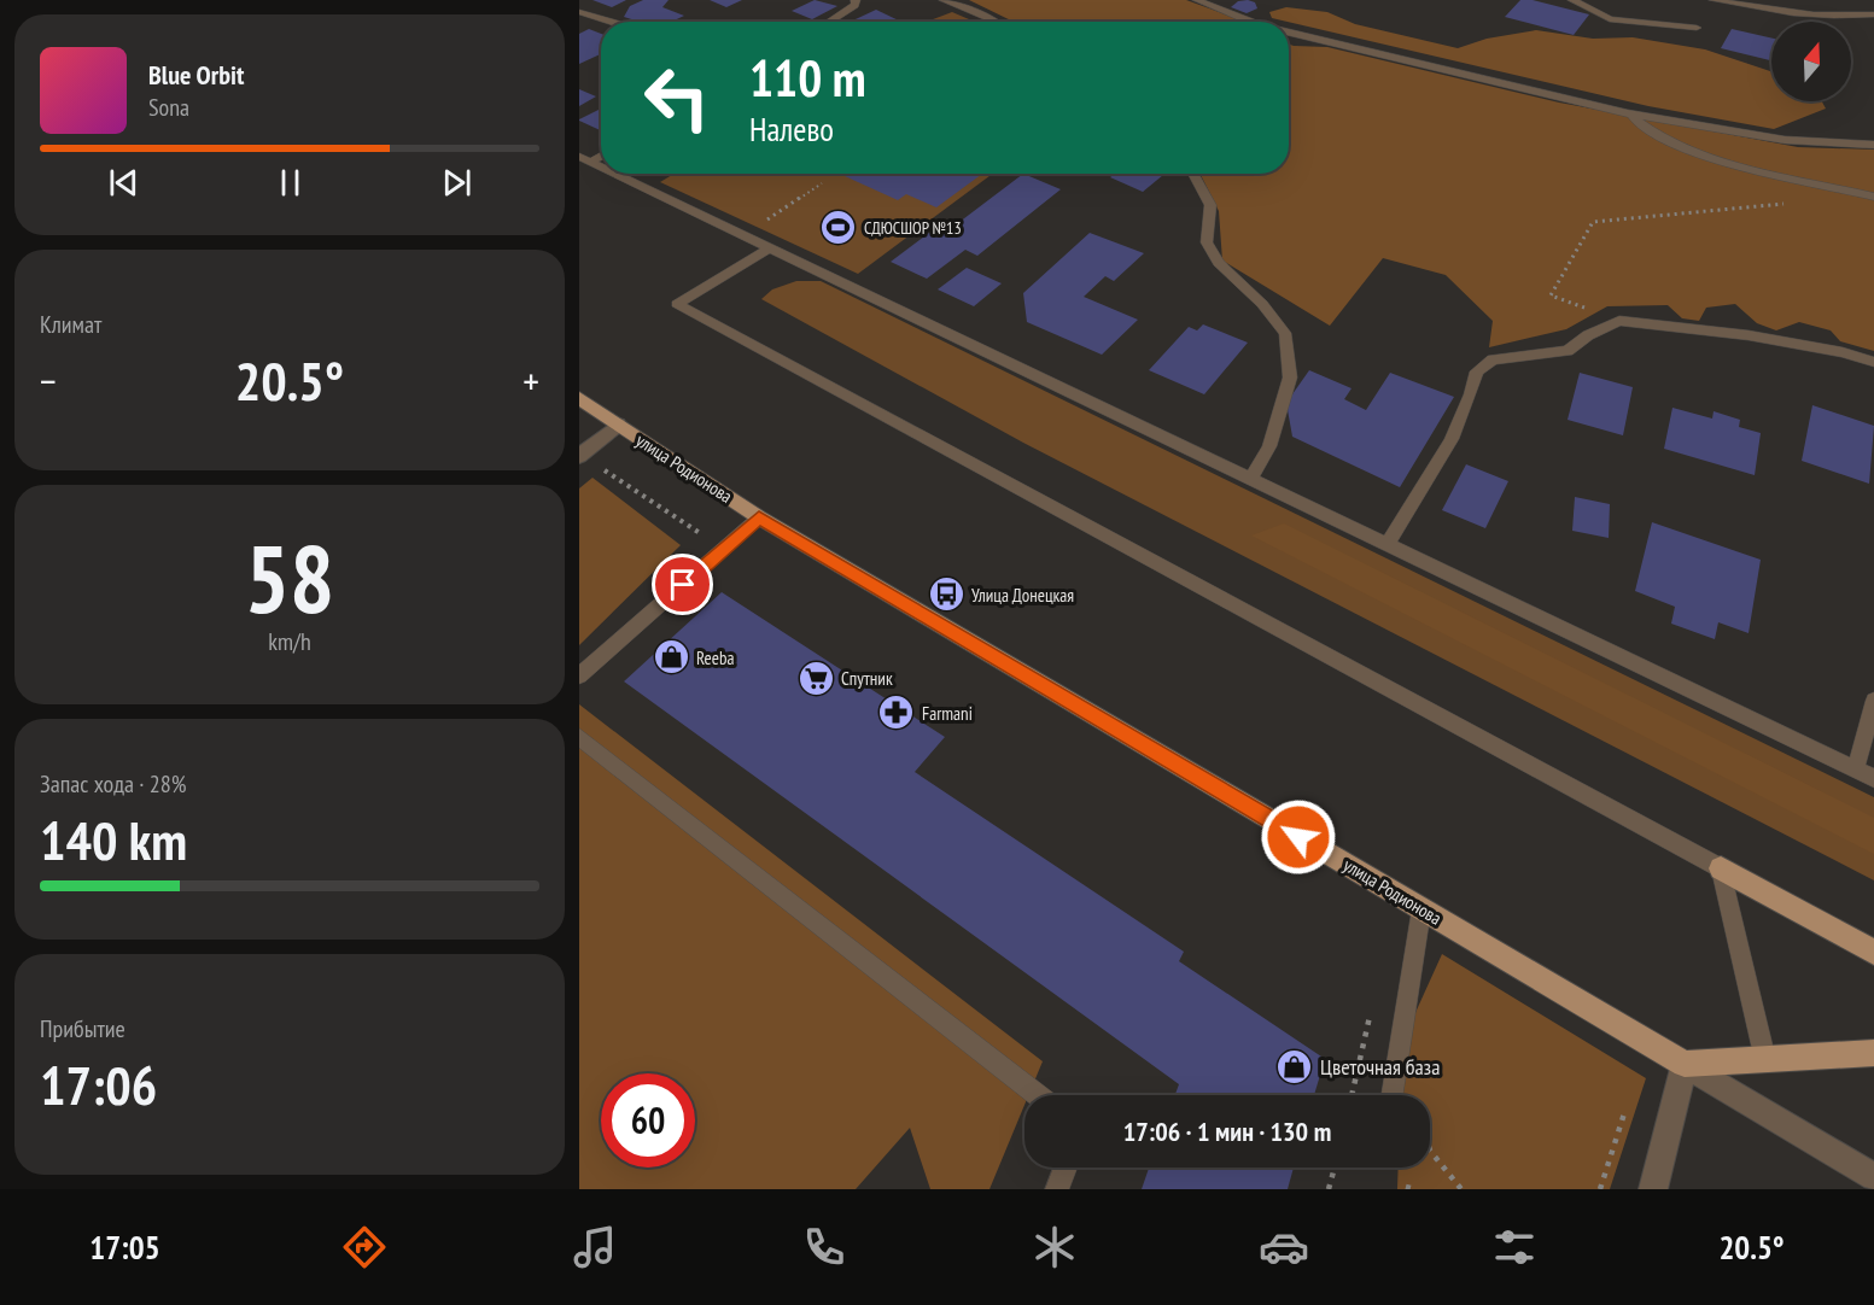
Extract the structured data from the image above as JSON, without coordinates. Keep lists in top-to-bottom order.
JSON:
{
  "streets": {
    "main road": ["улица Родионова"]
  },
  "places": {
    "sports": ["СДЮСШОР №13"],
    "bus stop": ["Улица Донецкая"],
    "shop": ["Reeba", "Цветочная база"],
    "supermarket": ["Спутник"],
    "pharmacy": ["Farmani"]
  },
  "north": "top",
  "page": {
    "turn": ["110 m", "Налево"],
    "song": ["Blue Orbit", "Sona"],
    "tile": [
      "Климат",
      ["58", "km/h"],
      ["Запас хода · 28%", "140 km"],
      ["Прибытие", "17:06"]
    ],
    "heat": ["−", "20.5°", "+"],
    "limit": "60",
    "trip": "17:06 · 1 мин · 130 m",
    "tabs": ["17:05", "20.5°"]
  }
}
